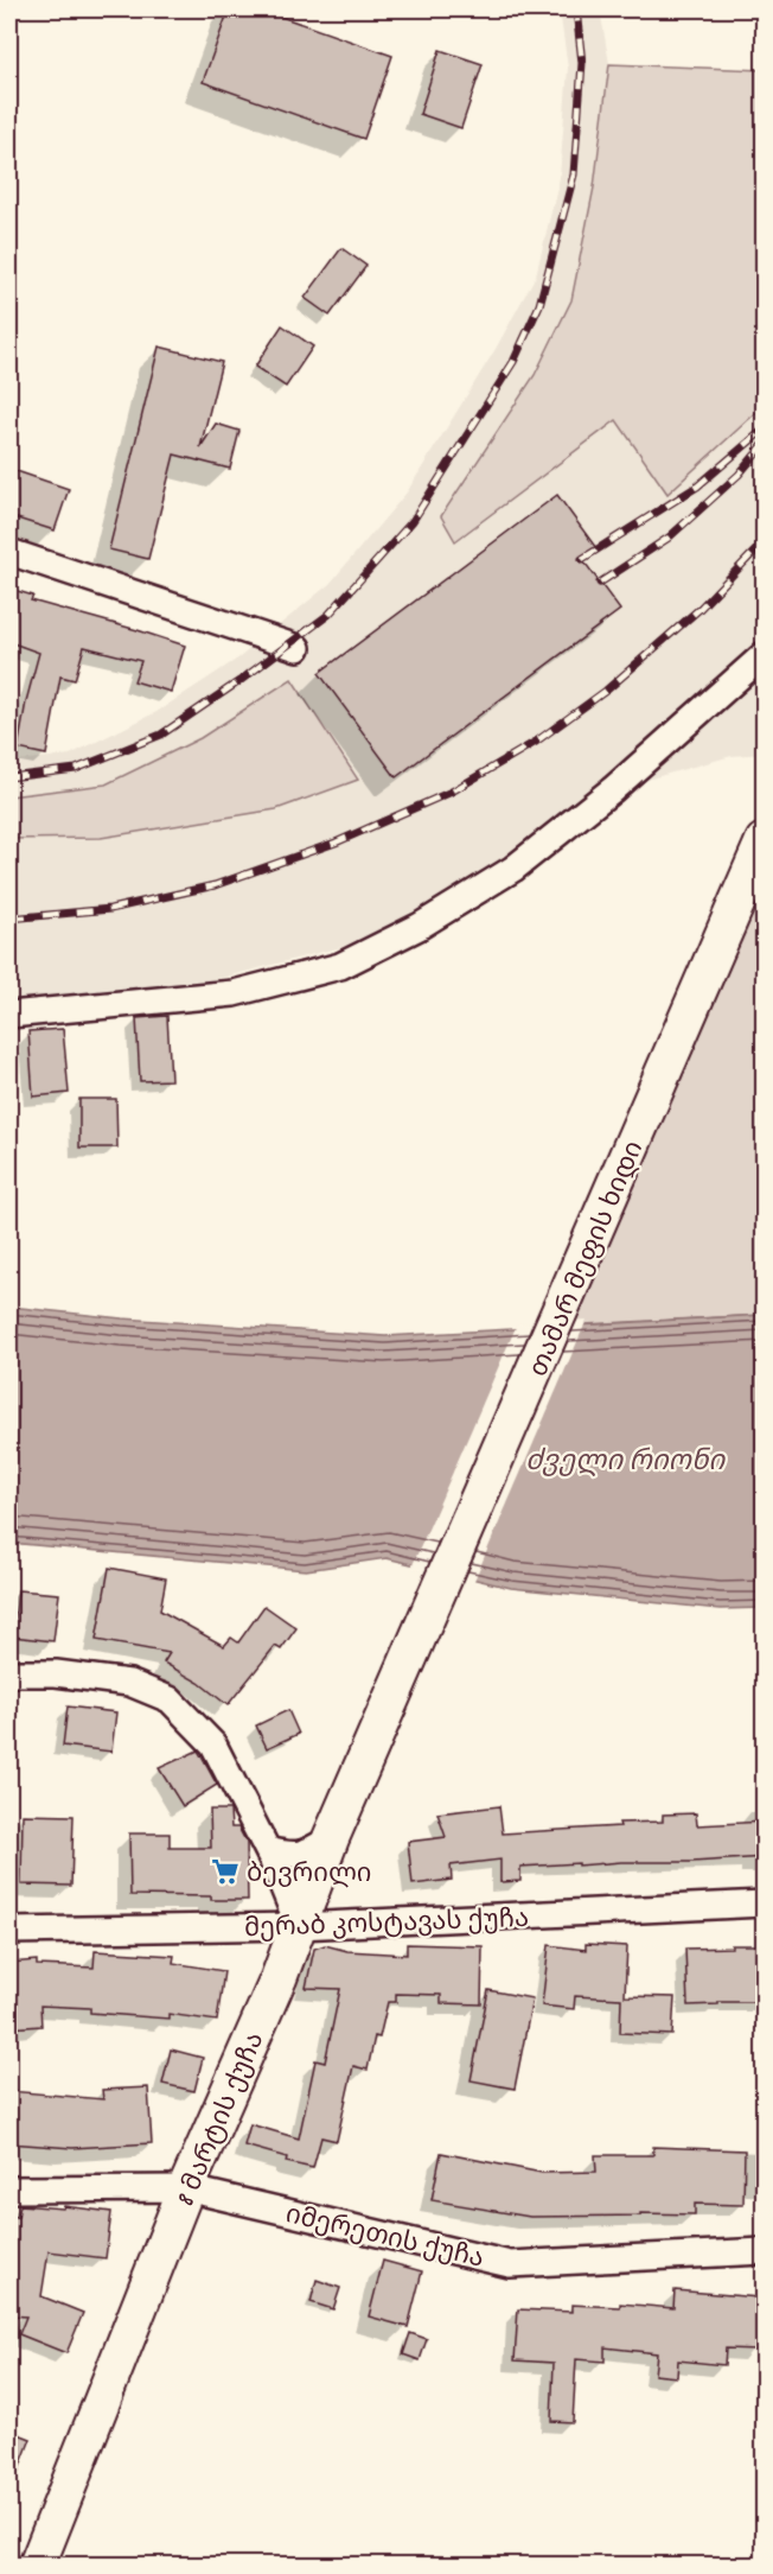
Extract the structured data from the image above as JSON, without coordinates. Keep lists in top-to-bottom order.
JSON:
{
  "streets": {
    "highway": ["თამარ მეფის ხიდი", "8 მარტის ქუჩა"],
    "street": ["მერაბ კოსტავას ქუჩა", "იმერეთის ქუჩა"]
  },
  "crossings": [
    ["თამარ მეფის ხიდი", "8 მარტის ქუჩა"],
    ["მერაბ კოსტავას ქუჩა", "8 მარტის ქუჩა"],
    ["8 მარტის ქუჩა", "იმერეთის ქუჩა"]
  ],
  "water": ["ძველი რიონი"],
  "places": {
    "supermarket": ["ბევრილი"]
  }
}
